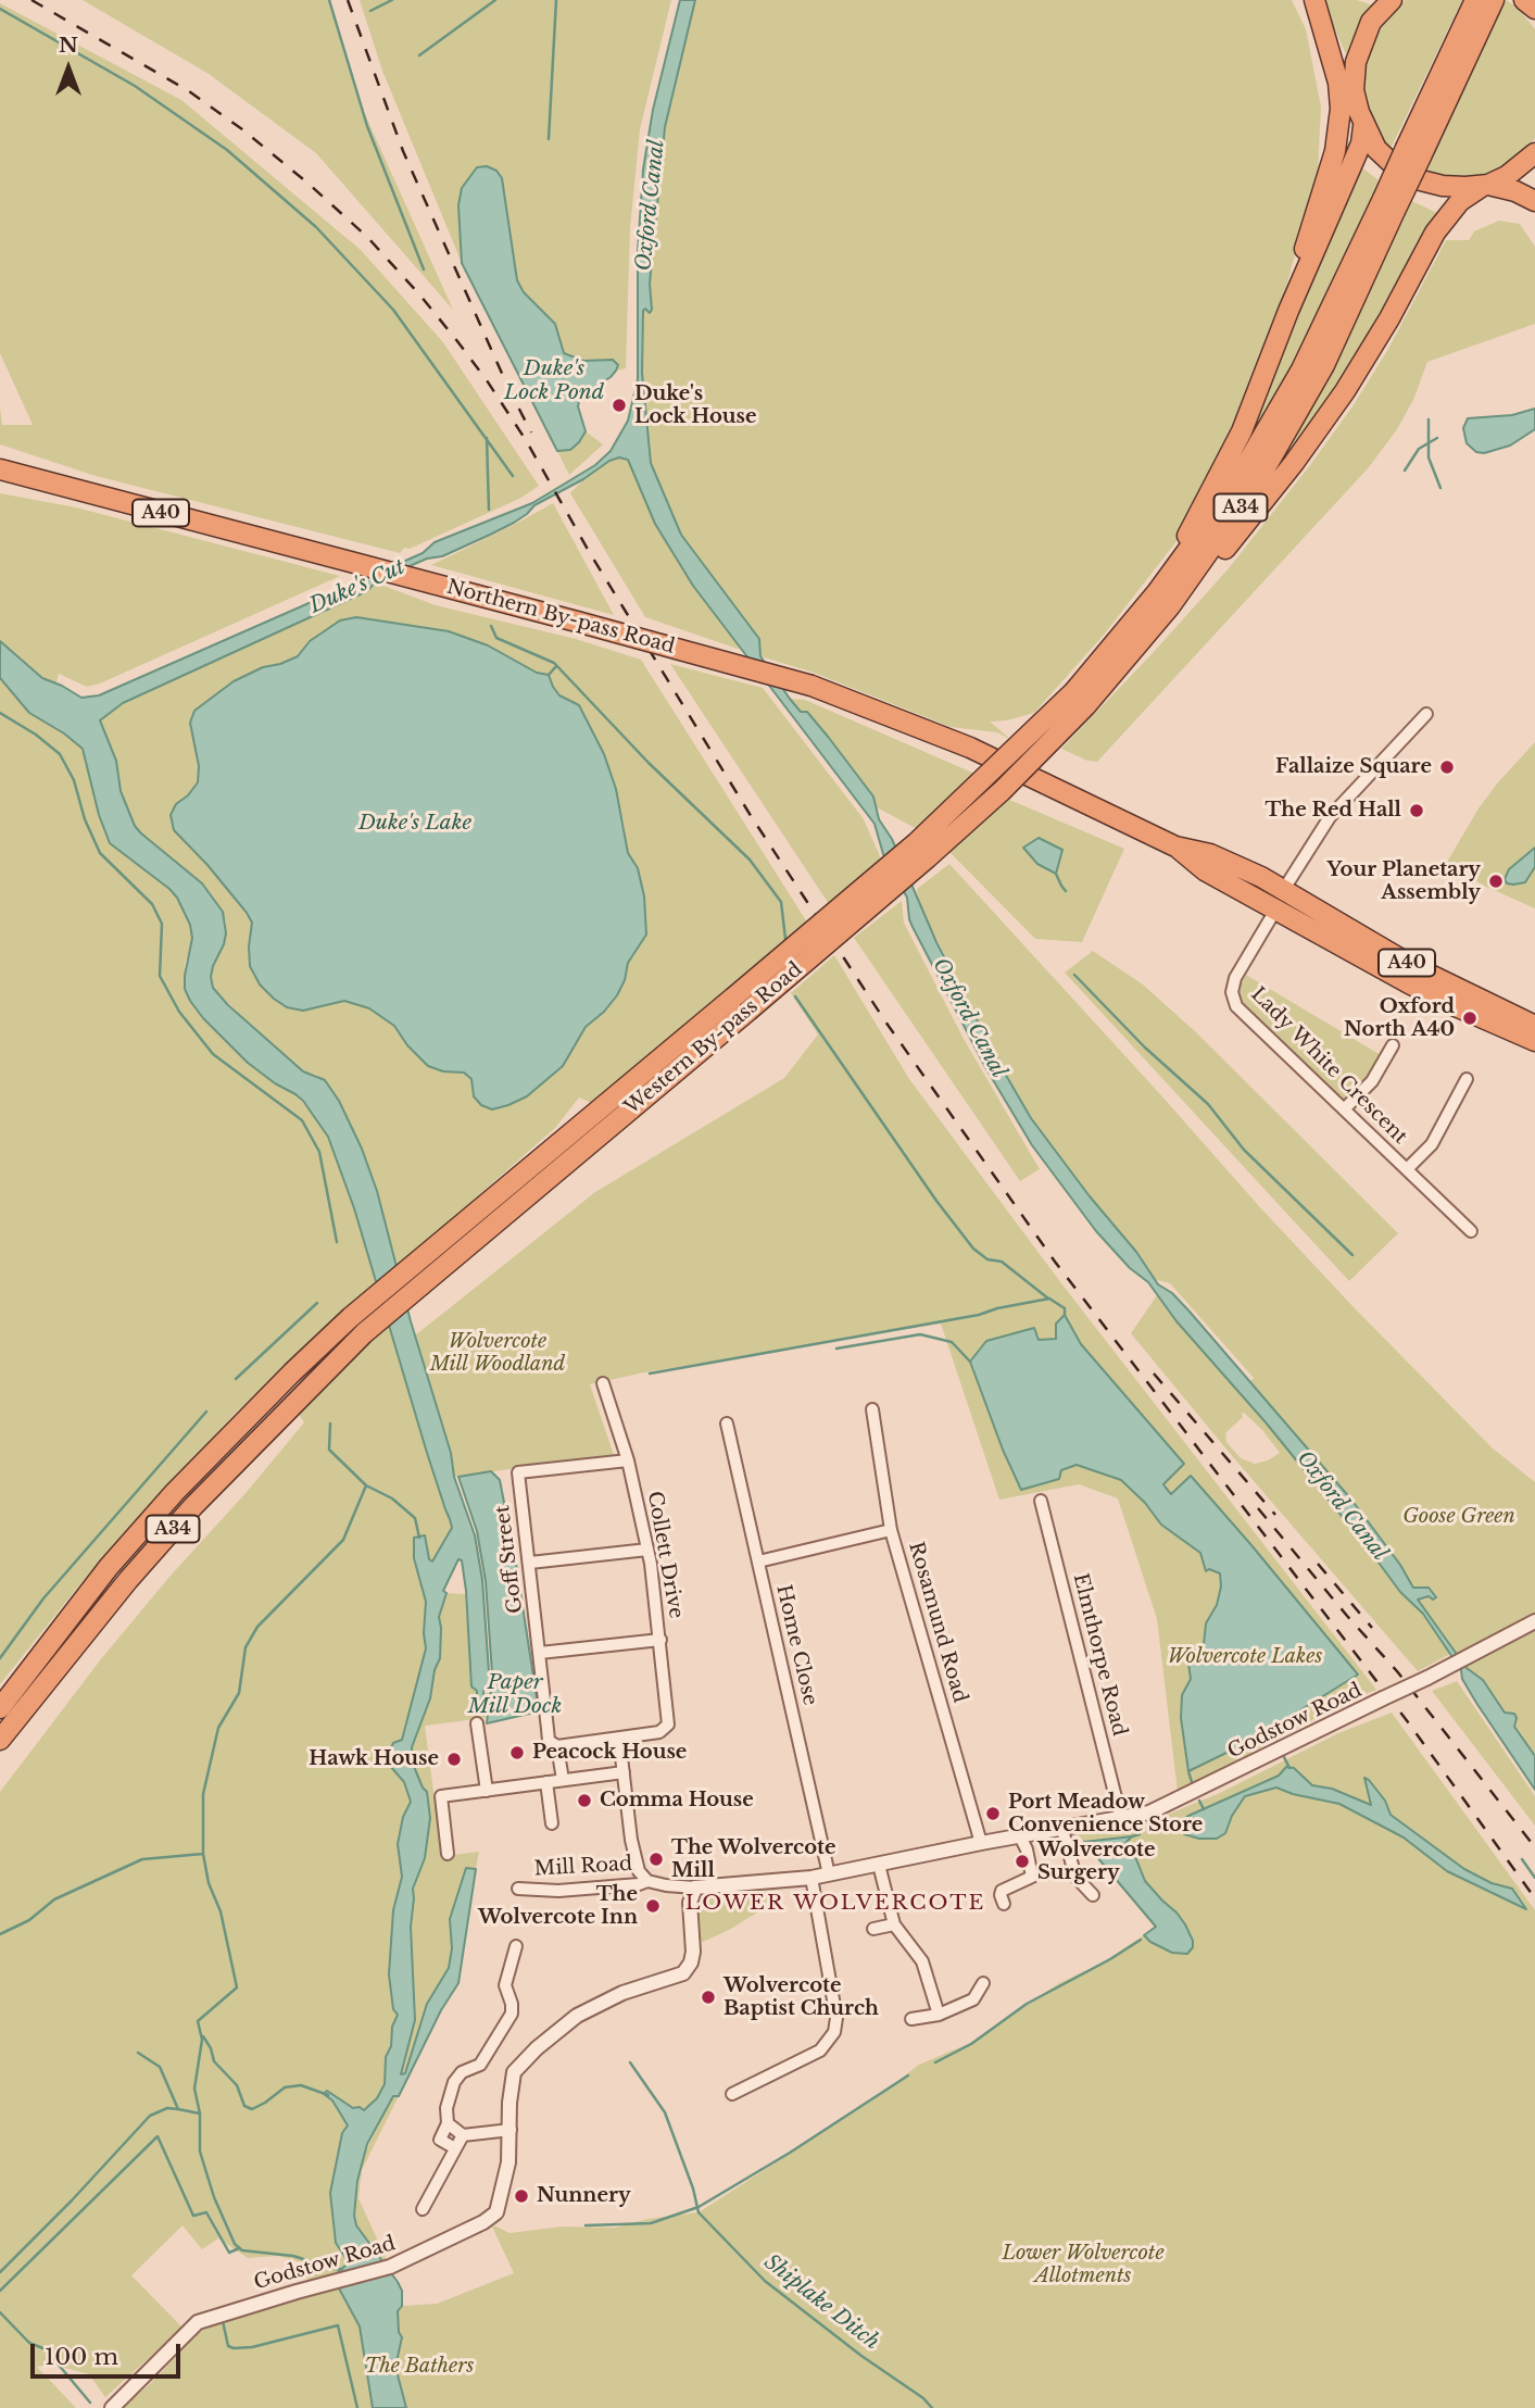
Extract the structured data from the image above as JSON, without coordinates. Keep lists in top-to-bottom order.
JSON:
{
  "streets": {
    "highway": [
      "A34",
      "A40",
      "Northern By-pass Road",
      "Western By-pass Road"
    ],
    "street": [
      "Lady White Crescent",
      "Collett Drive",
      "Goff Street",
      "Rosamund Road",
      "Home Close",
      "Elmthorpe Road",
      "Godstow Road",
      "Mill Road"
    ]
  },
  "crossings": [
    ["A40", "Northern By-pass Road"],
    ["A40", "Lady White Crescent"],
    ["Collett Drive", "Goff Street"],
    ["Rosamund Road", "Godstow Road"],
    ["Home Close", "Godstow Road"],
    ["Elmthorpe Road", "Godstow Road"],
    ["Godstow Road", "Mill Road"]
  ],
  "districts": ["LOWER WOLVERCOTE"],
  "water": [
    "Oxford Canal",
    "Duke's Lock Pond",
    "Duke's Cut",
    "Duke's Lake",
    "Paper Mill Dock",
    "Shiplake Ditch"
  ],
  "parks": [
    "Wolvercote Mill Woodland",
    "Goose Green",
    "Wolvercote Lakes",
    "Lower Wolvercote Allotments",
    "The Bathers"
  ],
  "places": [
    "Duke's Lock House",
    "Fallaize Square",
    "The Red Hall",
    "Your Planetary Assembly",
    "Oxford North A40",
    "Peacock House",
    "Hawk House",
    "Comma House",
    "Port Meadow Convenience Store",
    "The Wolvercote Mill",
    "Wolvercote Surgery",
    "The Wolvercote Inn",
    "Wolvercote Baptist Church",
    "Nunnery"
  ],
  "scale_bar": "100 m",
  "north": "top"
}
